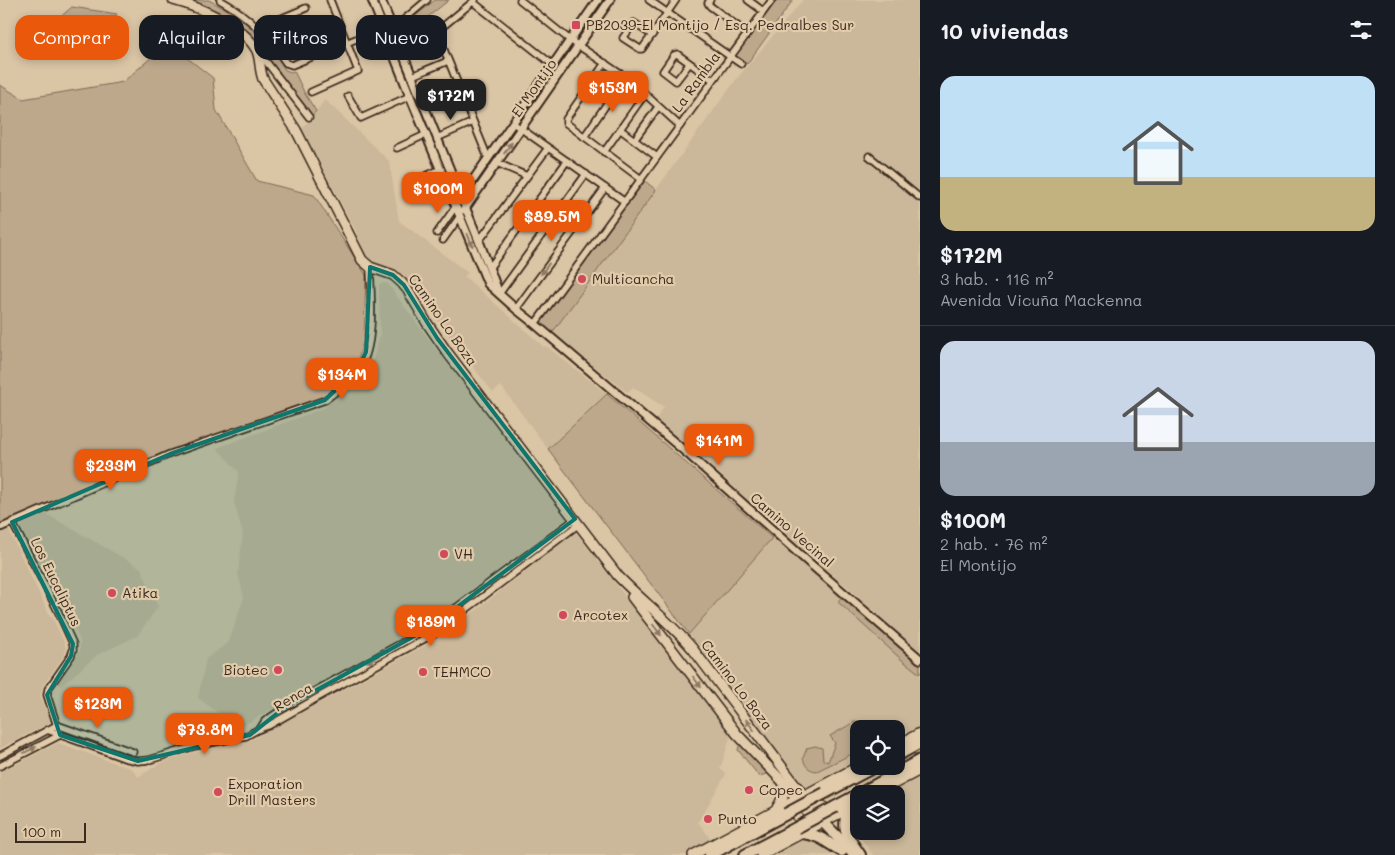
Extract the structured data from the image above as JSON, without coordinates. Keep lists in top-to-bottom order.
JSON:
{
  "streets": {
    "main road": ["Camino Lo Boza"],
    "street": [
      "La Rambla",
      "El Montijo",
      "Camino Vecinal",
      "Los Eucaliptus",
      "Renca"
    ]
  },
  "crossings": [
    ["La Rambla", "Camino Vecinal"],
    ["El Montijo", "Camino Vecinal"],
    ["Camino Lo Boza", "Renca"],
    ["Los Eucaliptus", "Renca"]
  ],
  "places": {
    "transit": ["PB2039-El Montijo / Esq. Pedralbes Sur"],
    "other": [
      "Multicancha",
      "VH",
      "Atika",
      "Arcotex",
      "Biotec",
      "TEHMCO",
      "Copec",
      "Exporation Drill Masters",
      "Punto"
    ]
  },
  "scale_bar": "100 m",
  "page": {
    "heading": "10 viviendas",
    "chip": [
      "Comprar",
      "Alquilar",
      "Filtros",
      "Nuevo"
    ],
    "list": [
      {
        "name": "$172M",
        "note": "3 hab. · 116 m² · Avenida Vicuña Mackenna"
      },
      {
        "name": "$100M",
        "note": "2 hab. · 76 m² · El Montijo"
      }
    ],
    "price": [
      "$153M",
      "$172M",
      "$100M",
      "$89.5M",
      "$134M",
      "$141M",
      "$233M",
      "$189M",
      "$123M",
      "$73.8M"
    ],
    "scale": "100 m"
  }
}
